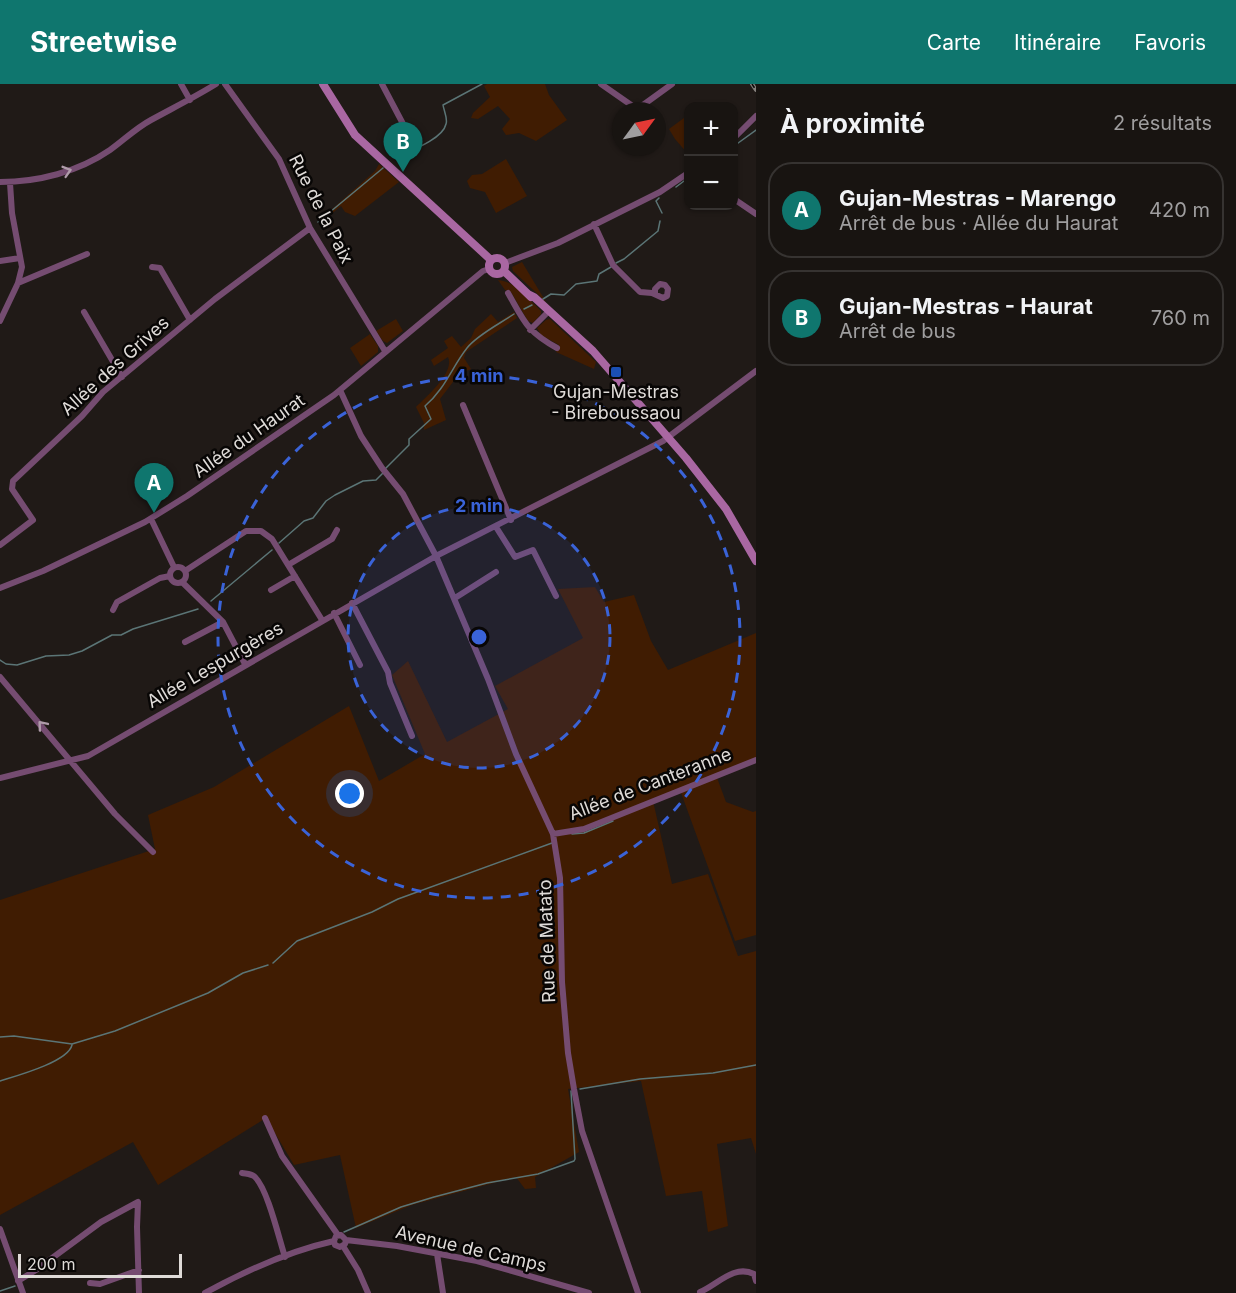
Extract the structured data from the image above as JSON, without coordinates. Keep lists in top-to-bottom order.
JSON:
{
  "streets": {
    "street": [
      "Rue de la Paix",
      "Allée des Grives",
      "Allée du Haurat",
      "Allée Lespurgères",
      "Allée de Canteranne",
      "Rue de Matato",
      "Avenue de Camps"
    ]
  },
  "crossings": [
    ["Rue de la Paix", "Allée des Grives"],
    ["Rue de la Paix", "Allée du Haurat"],
    ["Allée du Haurat", "Rue de Matato"],
    ["Allée Lespurgères", "Rue de Matato"],
    ["Allée de Canteranne", "Rue de Matato"]
  ],
  "places": {
    "transit": ["Gujan-Mestras - Bireboussaou"]
  },
  "scale_bar": "200 m",
  "north": "top right",
  "page": {
    "header": "Streetwise",
    "nav": ["Carte", "Itinéraire", "Favoris"],
    "heading": ["À proximité", "2 résultats"],
    "map_buttons": ["+", "−"],
    "pins": ["B", "A"],
    "list": [
      {
        "mark": "A",
        "name": "Gujan-Mestras - Marengo",
        "note": "Arrêt de bus · Allée du Haurat",
        "value": "420 m"
      },
      {
        "mark": "B",
        "name": "Gujan-Mestras - Haurat",
        "note": "Arrêt de bus",
        "value": "760 m"
      }
    ],
    "scale": "200 m"
  },
  "rings": ["4 min", "2 min"]
}
